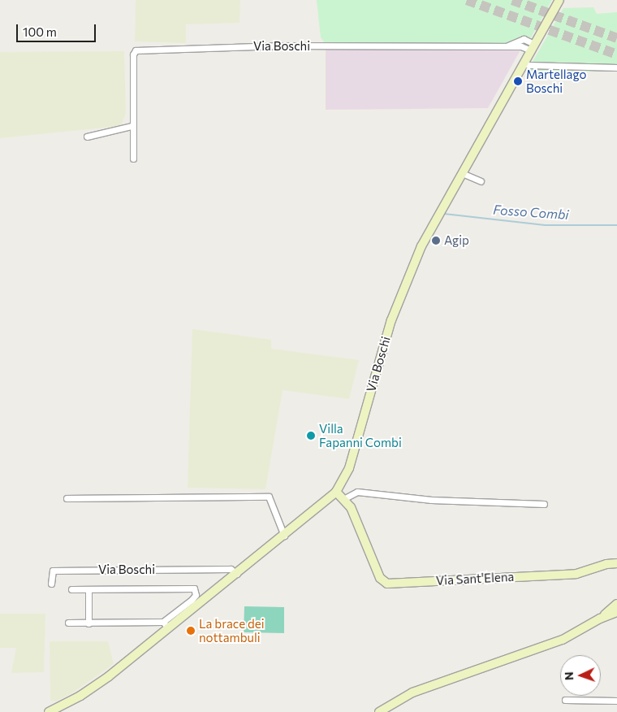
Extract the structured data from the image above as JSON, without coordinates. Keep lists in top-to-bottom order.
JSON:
{
  "streets": {
    "main road": ["Via Boschi", "Via Sant'Elena"]
  },
  "water": ["Fosso Combi"],
  "places": [
    "Martellago Boschi",
    "Agip",
    "Villa Fapanni Combi",
    "La brace dei nottambuli"
  ],
  "scale_bar": "100 m",
  "north": "left"
}
